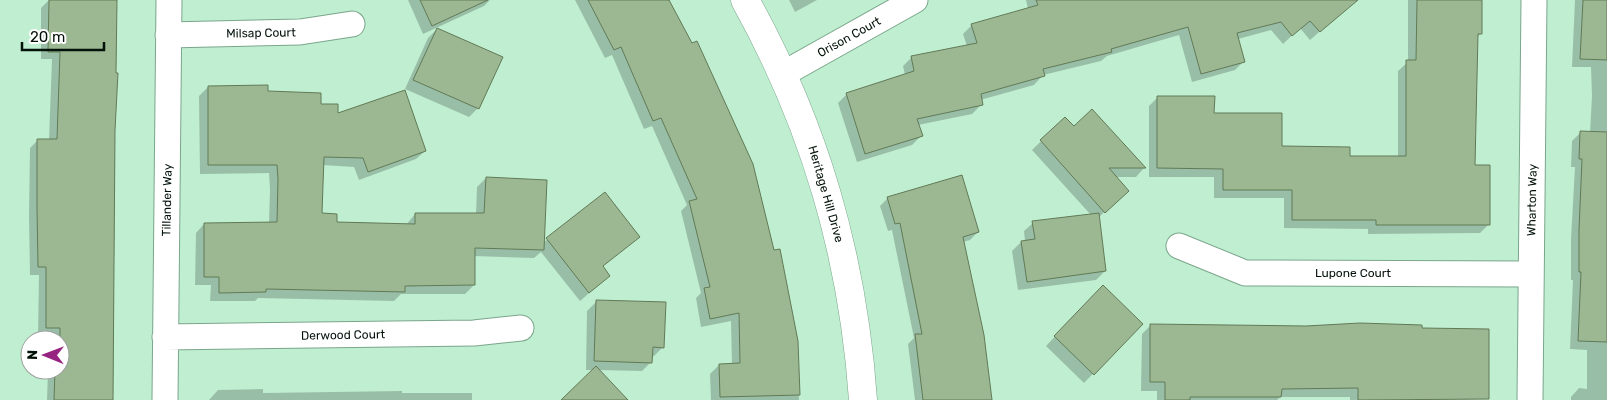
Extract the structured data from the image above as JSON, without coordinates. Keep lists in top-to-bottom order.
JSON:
{
  "streets": {
    "street": [
      "Milsap Court",
      "Orison Court",
      "Heritage Hill Drive",
      "Tillander Way",
      "Wharton Way",
      "Lupone Court",
      "Derwood Court"
    ]
  },
  "crossings": [
    ["Milsap Court", "Tillander Way"],
    ["Orison Court", "Heritage Hill Drive"],
    ["Tillander Way", "Derwood Court"],
    ["Wharton Way", "Lupone Court"]
  ],
  "scale_bar": "20 m",
  "north": "left"
}
